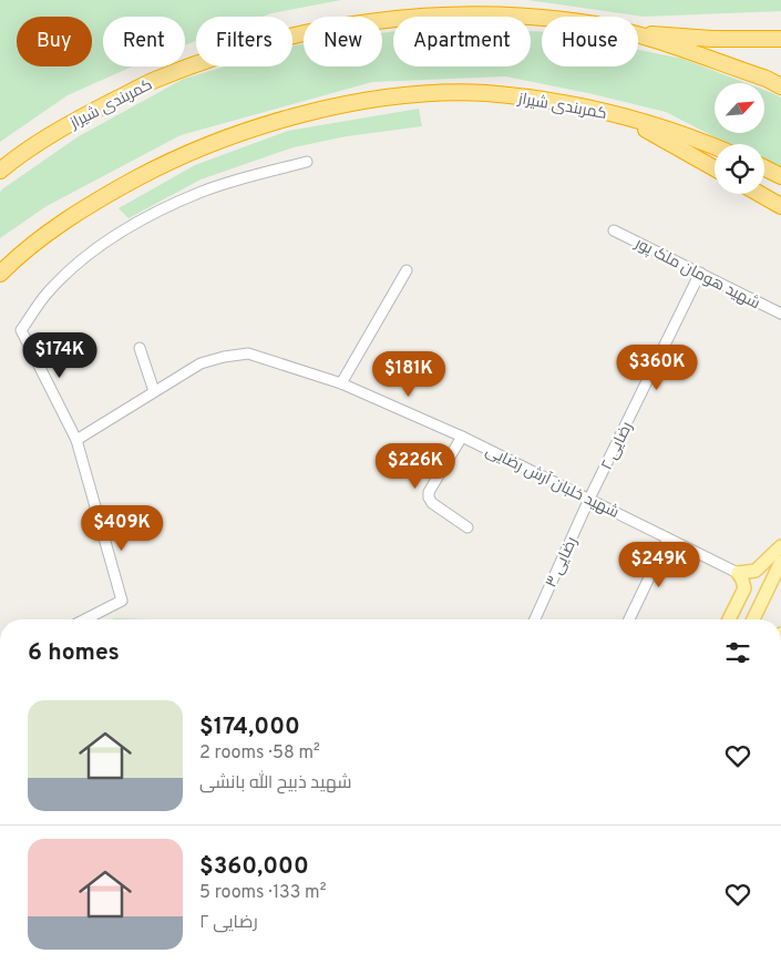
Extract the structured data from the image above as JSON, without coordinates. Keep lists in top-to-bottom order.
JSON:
{
  "streets": {
    "highway": ["کمربندی شیراز"],
    "street": [
      "شهید هومان ملک پور",
      "رضایی ۲",
      "شهید خلبان آرش رضایی",
      "رضایی ۳"
    ]
  },
  "crossings": [
    ["شهید هومان ملک پور", "رضایی ۲"],
    ["رضایی ۲", "شهید خلبان آرش رضایی"],
    ["رضایی ۲", "رضایی ۳"],
    ["شهید خلبان آرش رضایی", "رضایی ۳"]
  ],
  "north": "top right",
  "page": {
    "chip": [
      "Buy",
      "Rent",
      "Filters",
      "New",
      "Apartment",
      "House"
    ],
    "price": [
      "$174K",
      "$360K",
      "$181K",
      "$226K",
      "$409K",
      "$249K"
    ],
    "heading": "6 homes",
    "list": [
      {
        "name": "$174,000",
        "note": "2 rooms · 58 m² · شهید ذبیح الله بانشی"
      },
      {
        "name": "$360,000",
        "note": "5 rooms · 133 m² · رضایی ۲"
      }
    ]
  }
}
